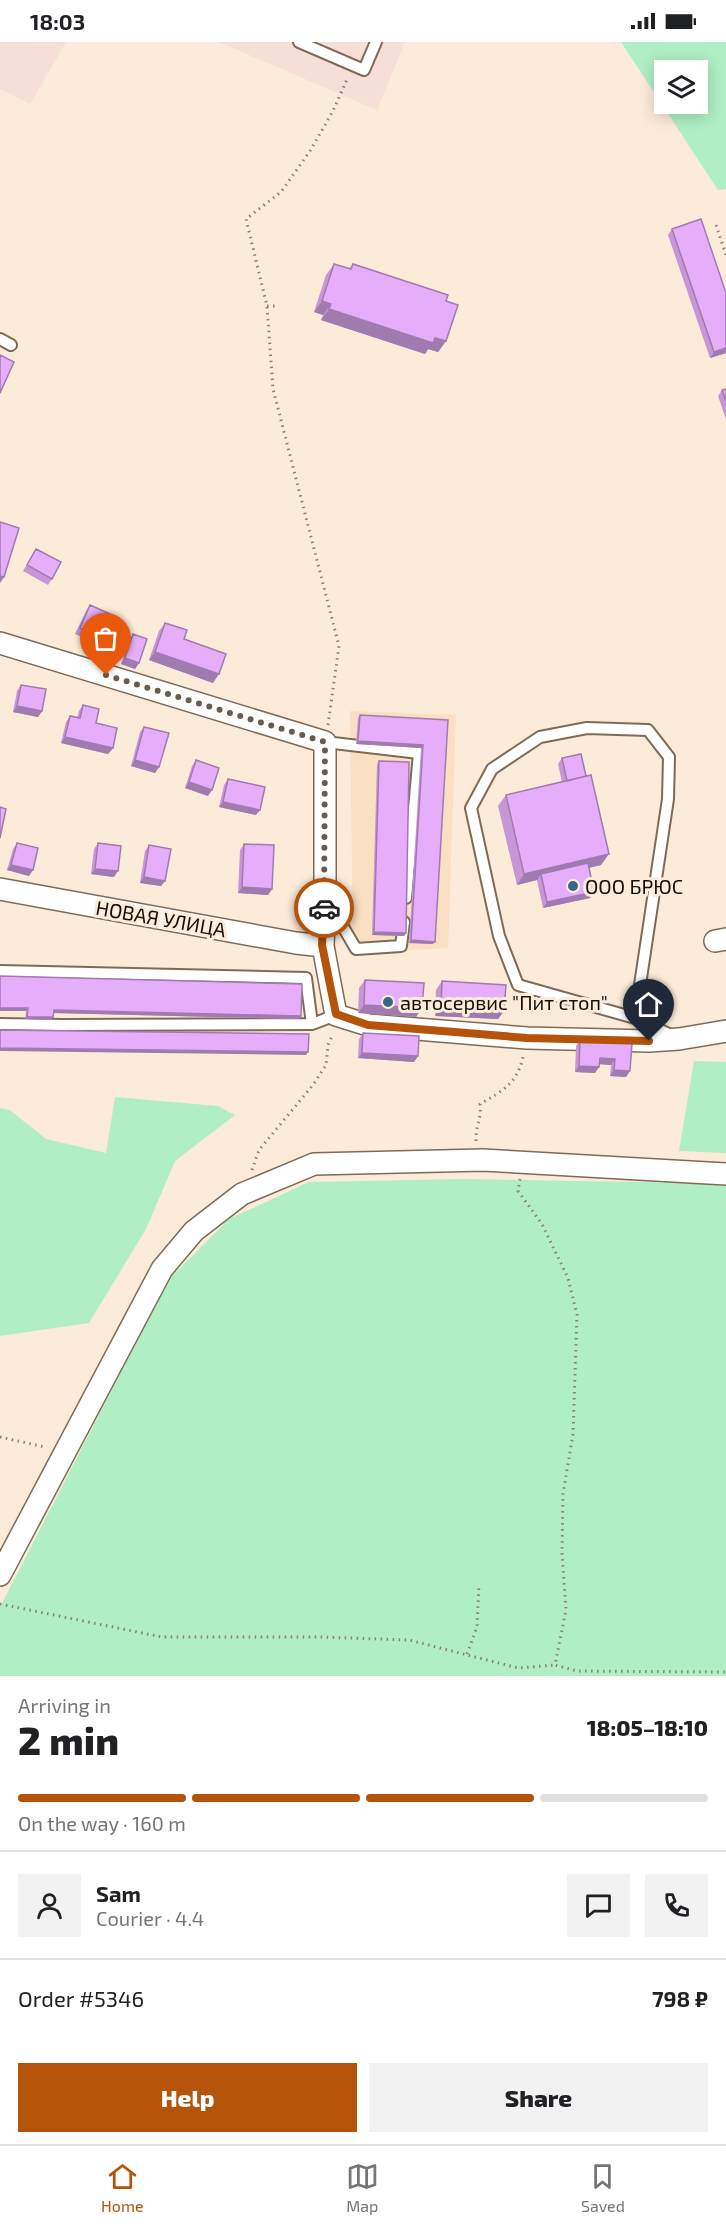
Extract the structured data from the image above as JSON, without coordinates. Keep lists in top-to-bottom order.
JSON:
{
  "streets": {
    "street": ["НОВАЯ УЛИЦА"]
  },
  "places": ["ООО БРЮС", "автосервис \"Пит стоп\""],
  "page": {
    "status": "18:03",
    "heading": ["2 min", "Arriving in", "18:05–18:10"],
    "panel": [
      "Sam",
      "Courier · 4.4",
      "Order #5346",
      "798 ₽"
    ],
    "bar": "On the way · 160 m",
    "buttons": ["Help", "Share"],
    "tabs": ["Home", "Map", "Saved"]
  }
}
